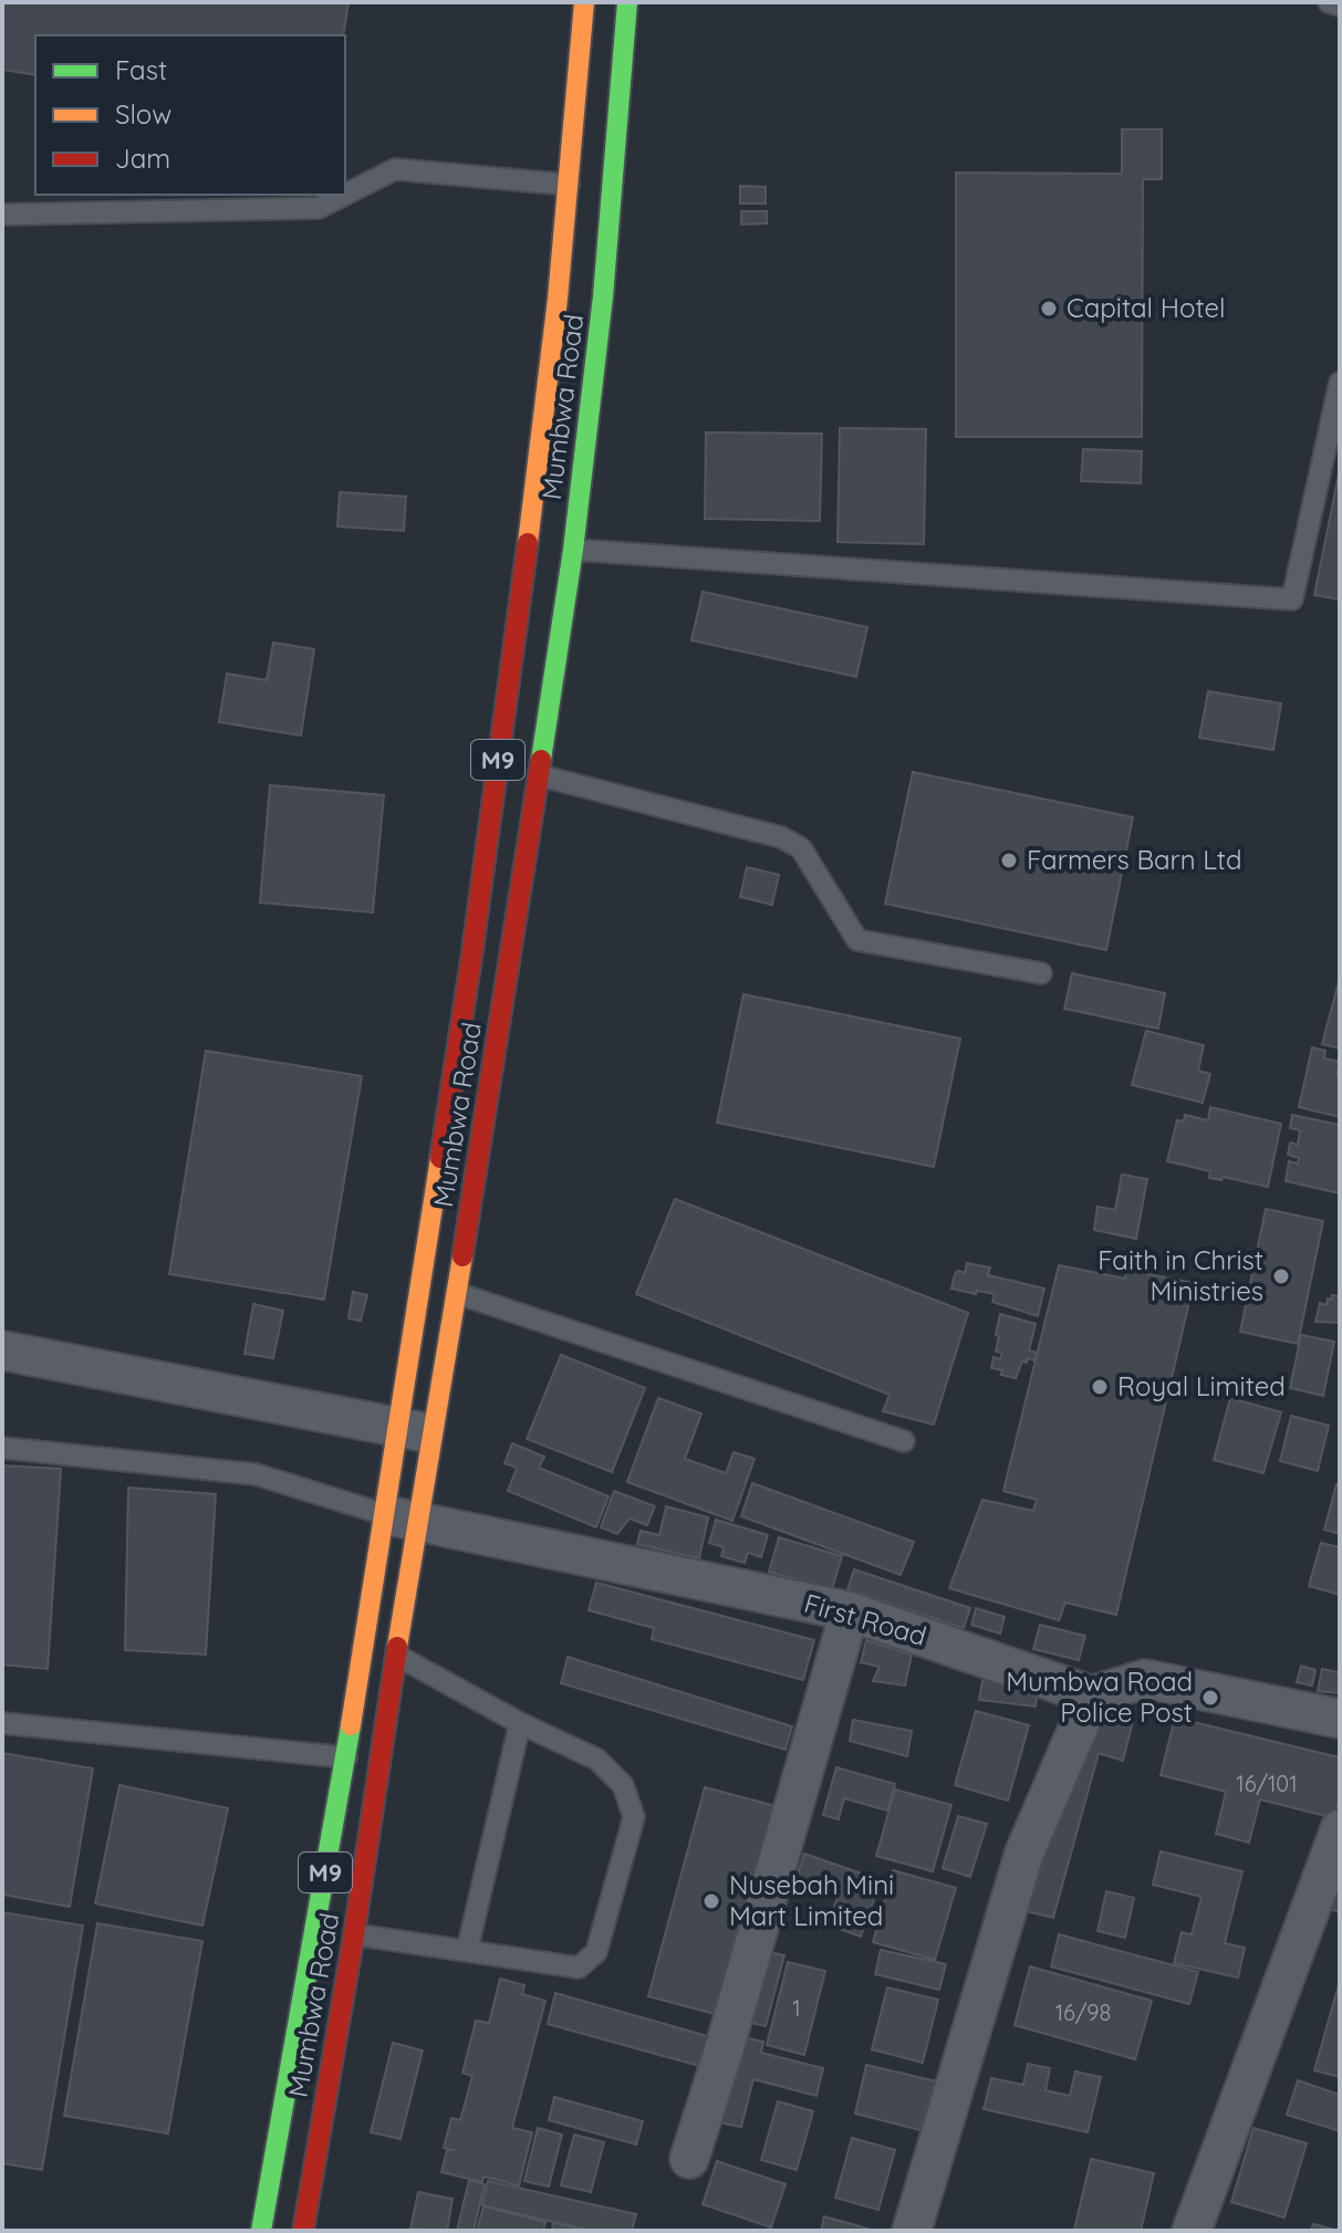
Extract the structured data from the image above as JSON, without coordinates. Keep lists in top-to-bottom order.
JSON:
{
  "streets": {
    "main road": ["Mumbwa Road", "M9"],
    "street": ["First Road"]
  },
  "crossings": [
    ["Mumbwa Road", "First Road"]
  ],
  "places": [
    "Capital Hotel",
    "Farmers Barn Ltd",
    "Faith in Christ Ministries",
    "Royal Limited",
    "Mumbwa Road Police Post",
    "Nusebah Mini Mart Limited"
  ],
  "house_numbers": ["16/101", "1", "16/98"],
  "legend": ["Fast", "Slow", "Jam"]
}
